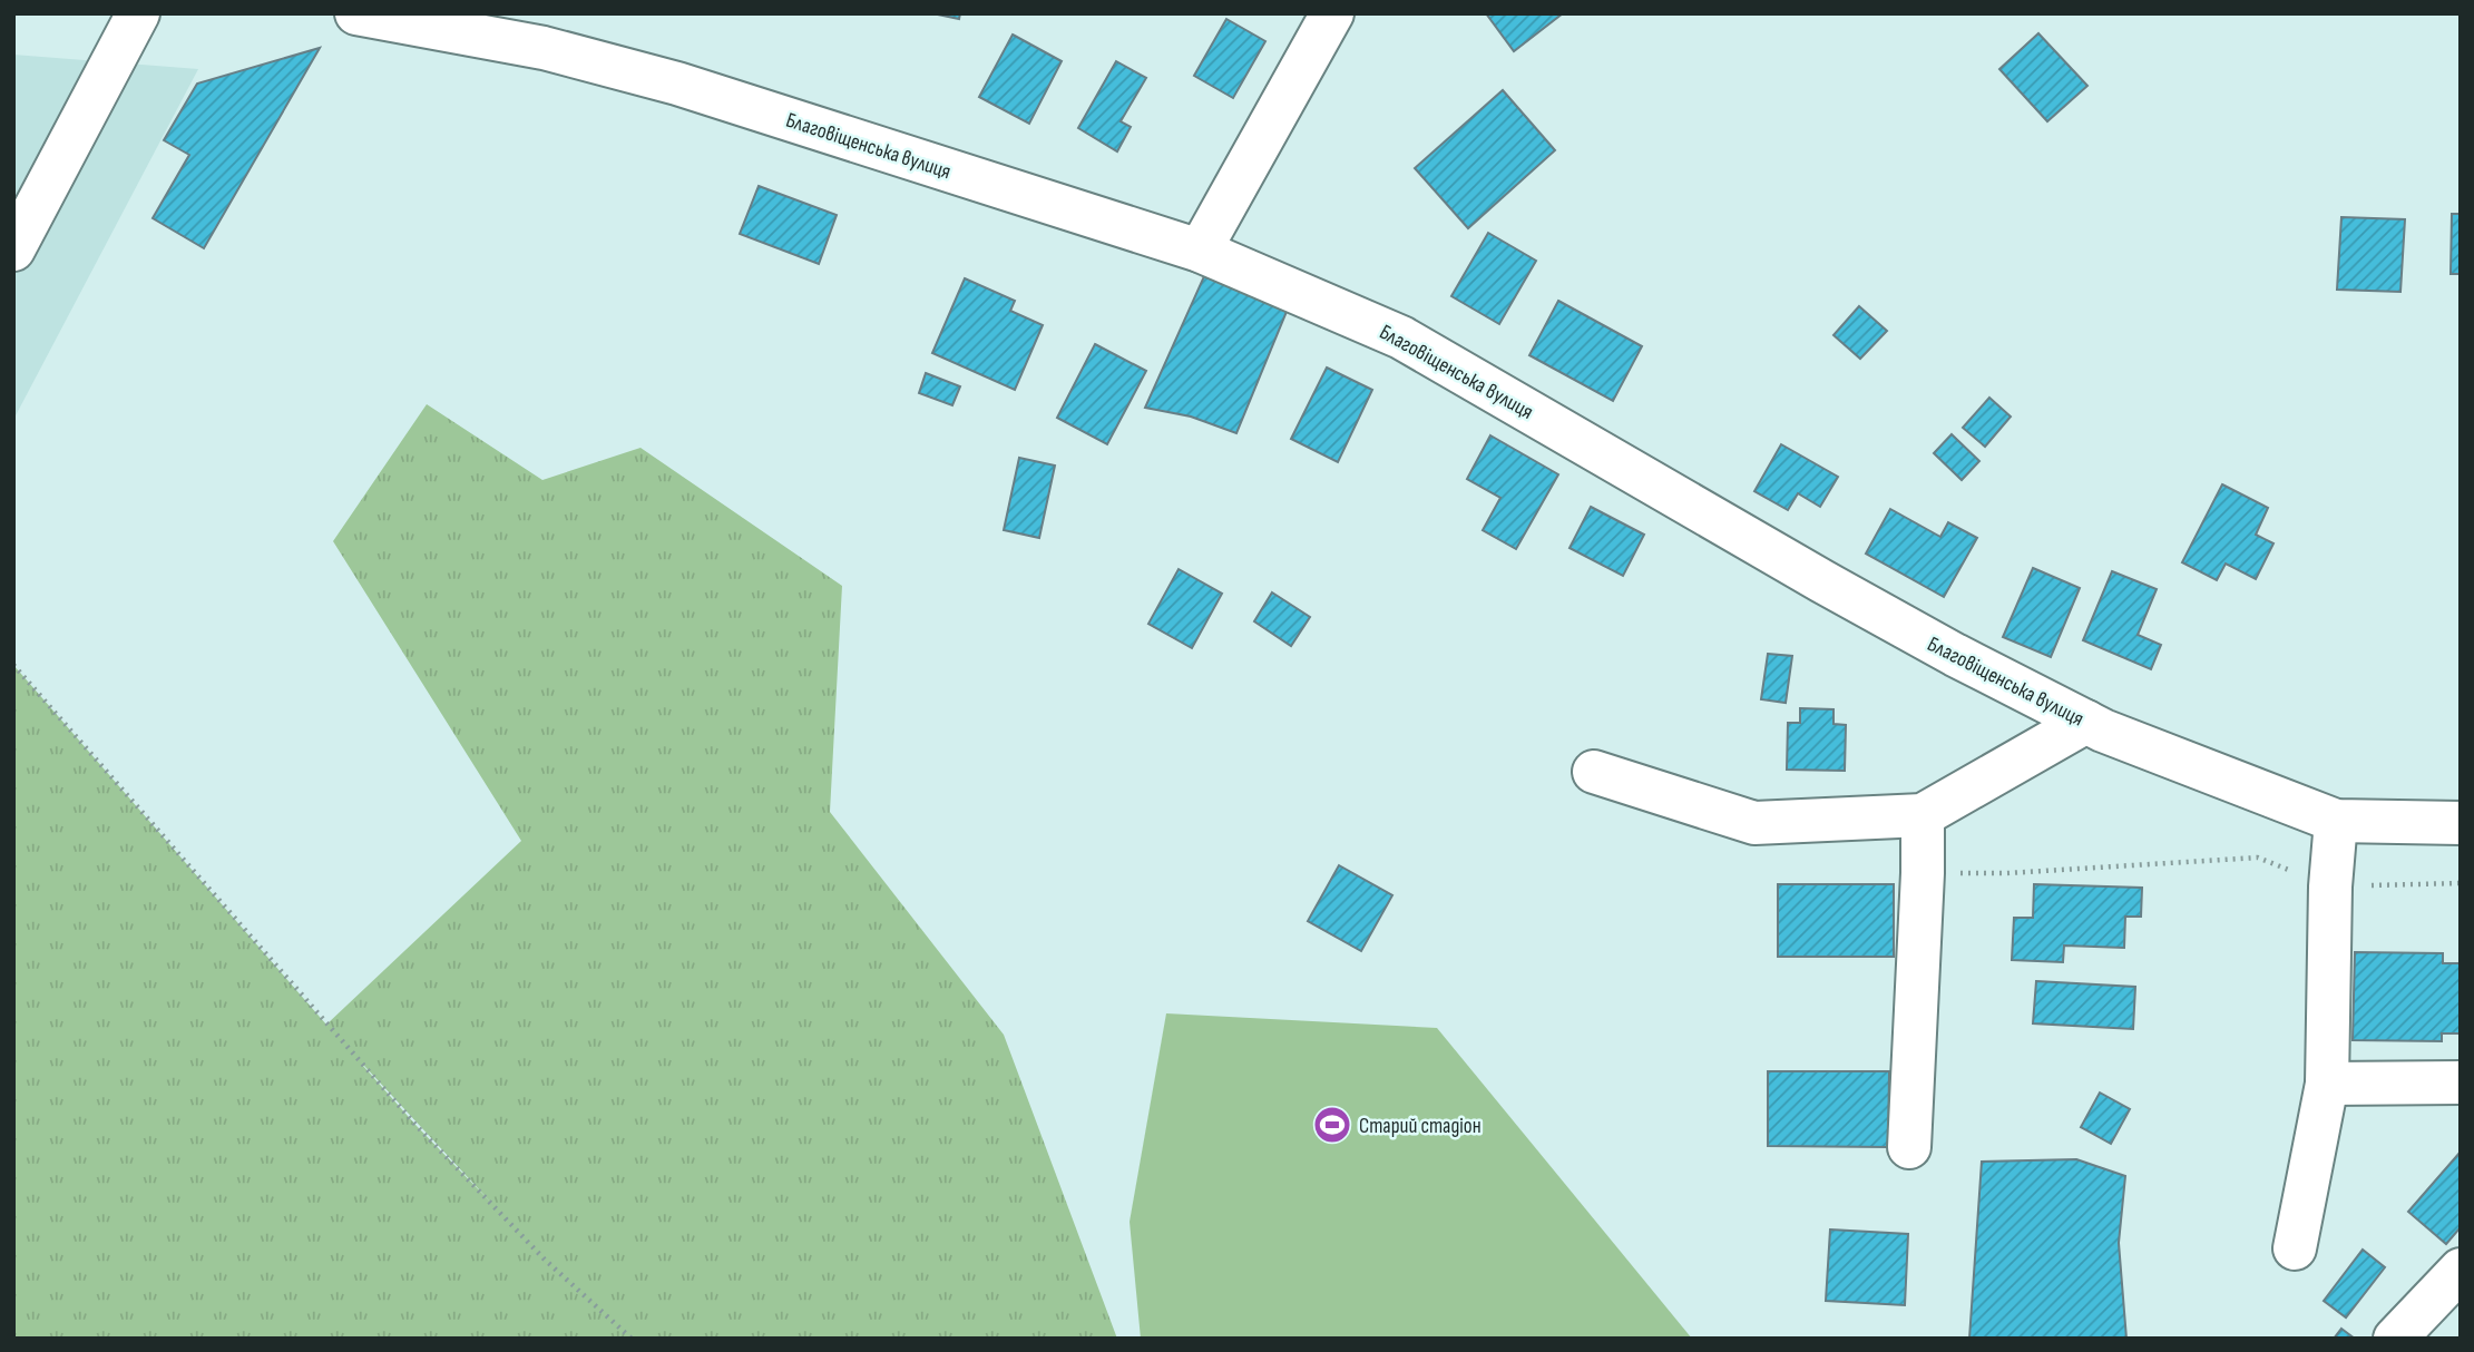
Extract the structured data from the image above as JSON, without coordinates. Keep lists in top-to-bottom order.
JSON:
{
  "streets": {
    "street": ["Благовіщенська вулиця"]
  },
  "places": {
    "sports": ["Старий стадіон"]
  }
}
